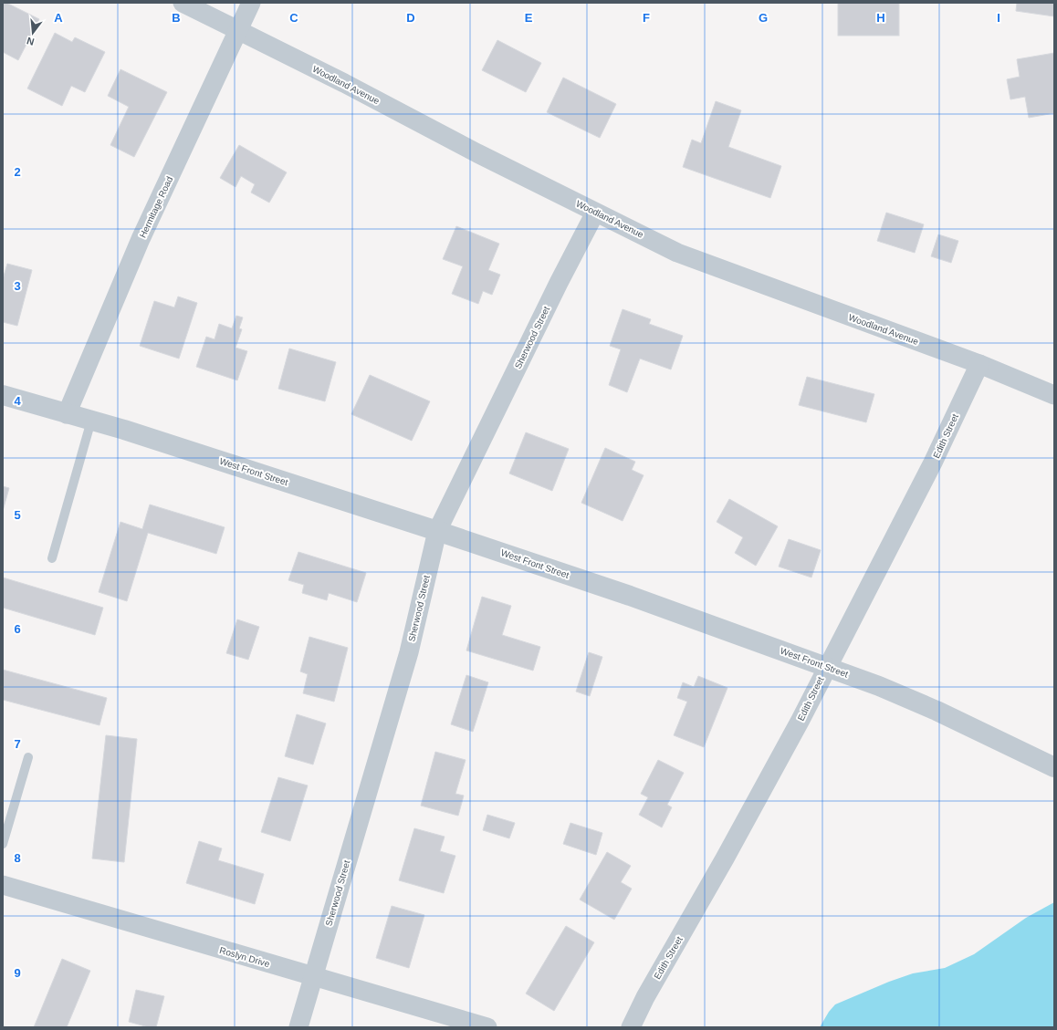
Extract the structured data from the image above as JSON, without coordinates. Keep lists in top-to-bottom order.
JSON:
{
  "streets": {
    "street": [
      "Woodland Avenue",
      "Hermitage Road",
      "Sherwood Street",
      "Edith Street",
      "West Front Street",
      "Roslyn Drive"
    ]
  },
  "crossings": [
    ["Woodland Avenue", "Hermitage Road"],
    ["Woodland Avenue", "Sherwood Street"],
    ["Woodland Avenue", "Edith Street"],
    ["Hermitage Road", "West Front Street"],
    ["Sherwood Street", "West Front Street"],
    ["Sherwood Street", "Roslyn Drive"],
    ["Edith Street", "West Front Street"]
  ],
  "north": "bottom",
  "grid": {
    "columns": [
      "A",
      "B",
      "C",
      "D",
      "E",
      "F",
      "G",
      "H",
      "I"
    ],
    "rows": [
      "2",
      "3",
      "4",
      "5",
      "6",
      "7",
      "8",
      "9"
    ]
  }
}
